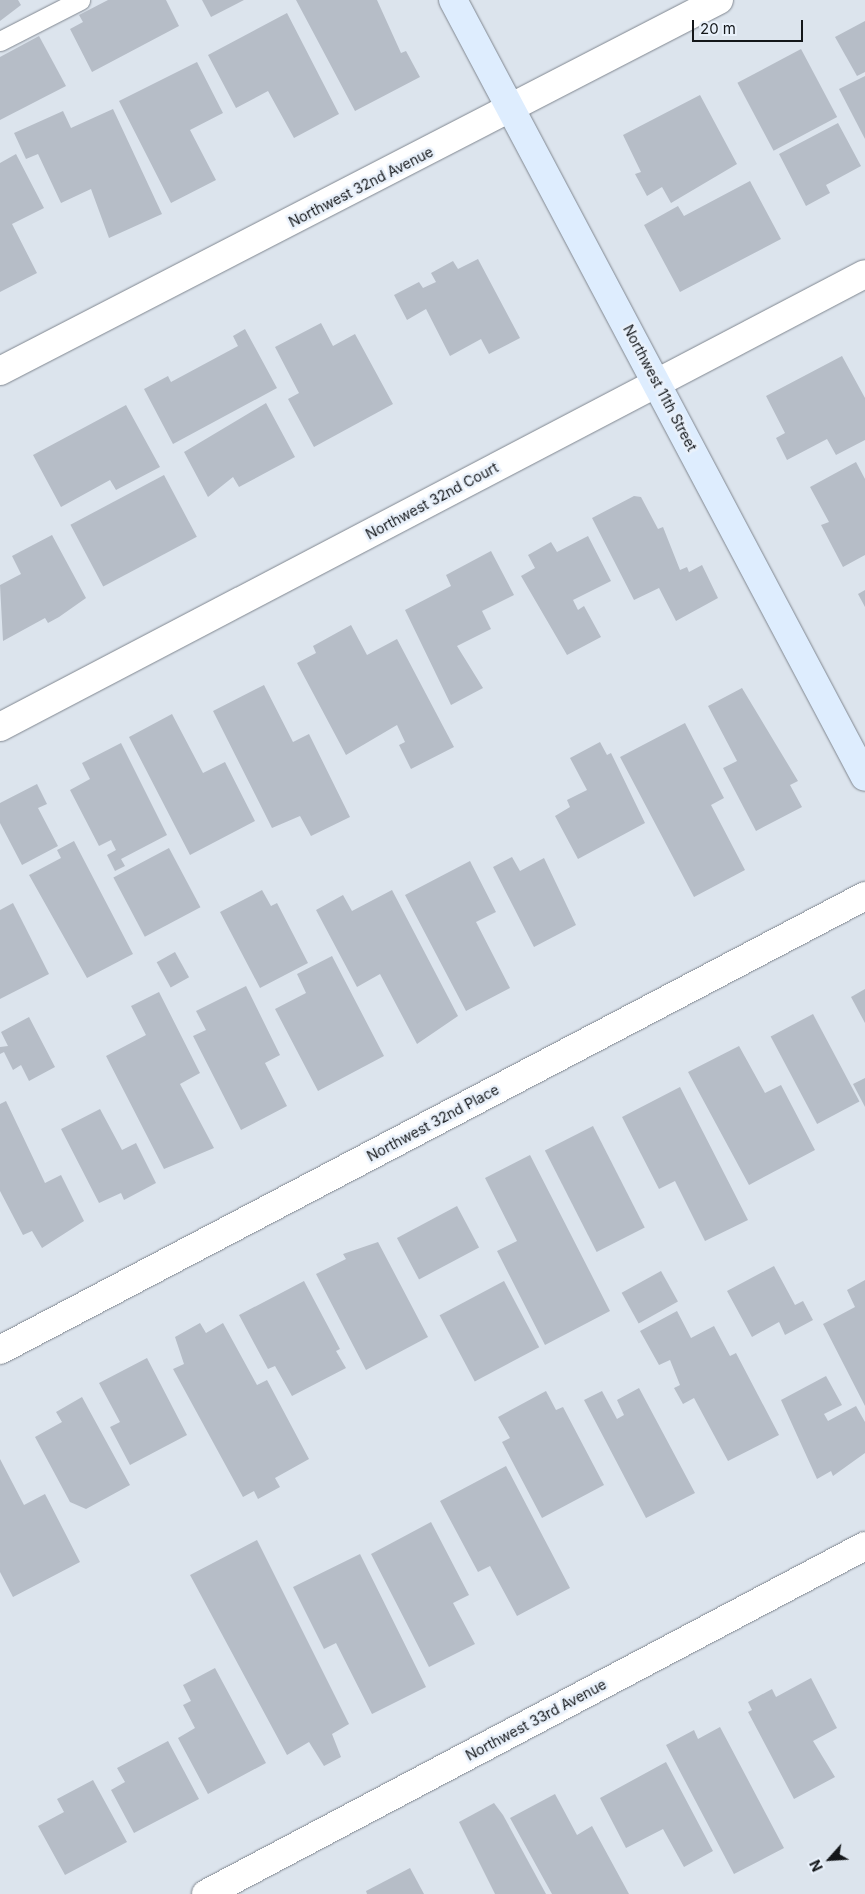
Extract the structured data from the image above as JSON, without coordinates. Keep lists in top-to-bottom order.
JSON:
{
  "streets": {
    "street": [
      "Northwest 32nd Avenue",
      "Northwest 11th Street",
      "Northwest 32nd Court",
      "Northwest 32nd Place",
      "Northwest 33rd Avenue"
    ]
  },
  "crossings": [
    ["Northwest 32nd Avenue", "Northwest 11th Street"],
    ["Northwest 11th Street", "Northwest 32nd Court"]
  ],
  "scale_bar": "20 m",
  "north": "bottom left"
}
